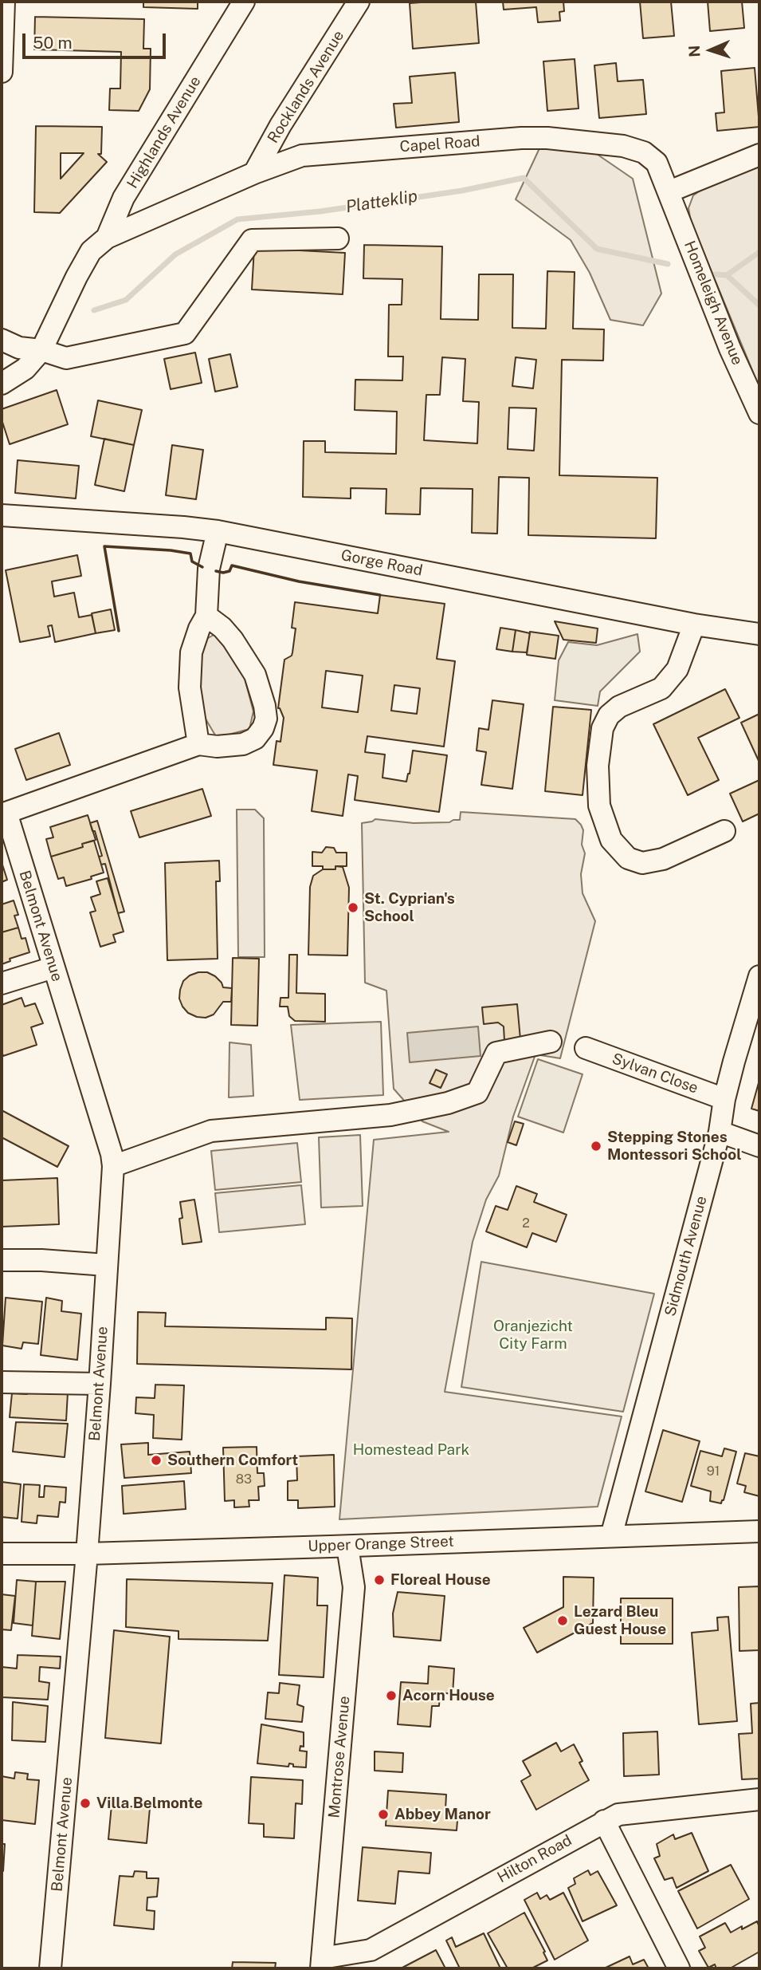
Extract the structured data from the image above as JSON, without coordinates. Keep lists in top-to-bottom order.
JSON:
{
  "streets": {
    "street": [
      "Rocklands Avenue",
      "Highlands Avenue",
      "Capel Road",
      "Homeleigh Avenue",
      "Gorge Road",
      "Belmont Avenue",
      "Sylvan Close",
      "Sidmouth Avenue",
      "Upper Orange Street",
      "Montrose Avenue",
      "Hilton Road"
    ]
  },
  "crossings": [
    ["Rocklands Avenue", "Capel Road"],
    ["Highlands Avenue", "Capel Road"],
    ["Capel Road", "Homeleigh Avenue"],
    ["Belmont Avenue", "Upper Orange Street"],
    ["Sylvan Close", "Sidmouth Avenue"],
    ["Sidmouth Avenue", "Upper Orange Street"],
    ["Upper Orange Street", "Montrose Avenue"],
    ["Montrose Avenue", "Hilton Road"]
  ],
  "water": ["Platteklip"],
  "parks": ["Oranjezicht City Farm", "Homestead Park"],
  "places": [
    "St. Cyprian's School",
    "Stepping Stones Montessori School",
    "Southern Comfort",
    "Floreal House",
    "Lezard Bleu Guest House",
    "Acorn House",
    "Villa Belmonte",
    "Abbey Manor"
  ],
  "house_numbers": ["2", "91", "83"],
  "scale_bar": "50 m",
  "north": "left"
}
